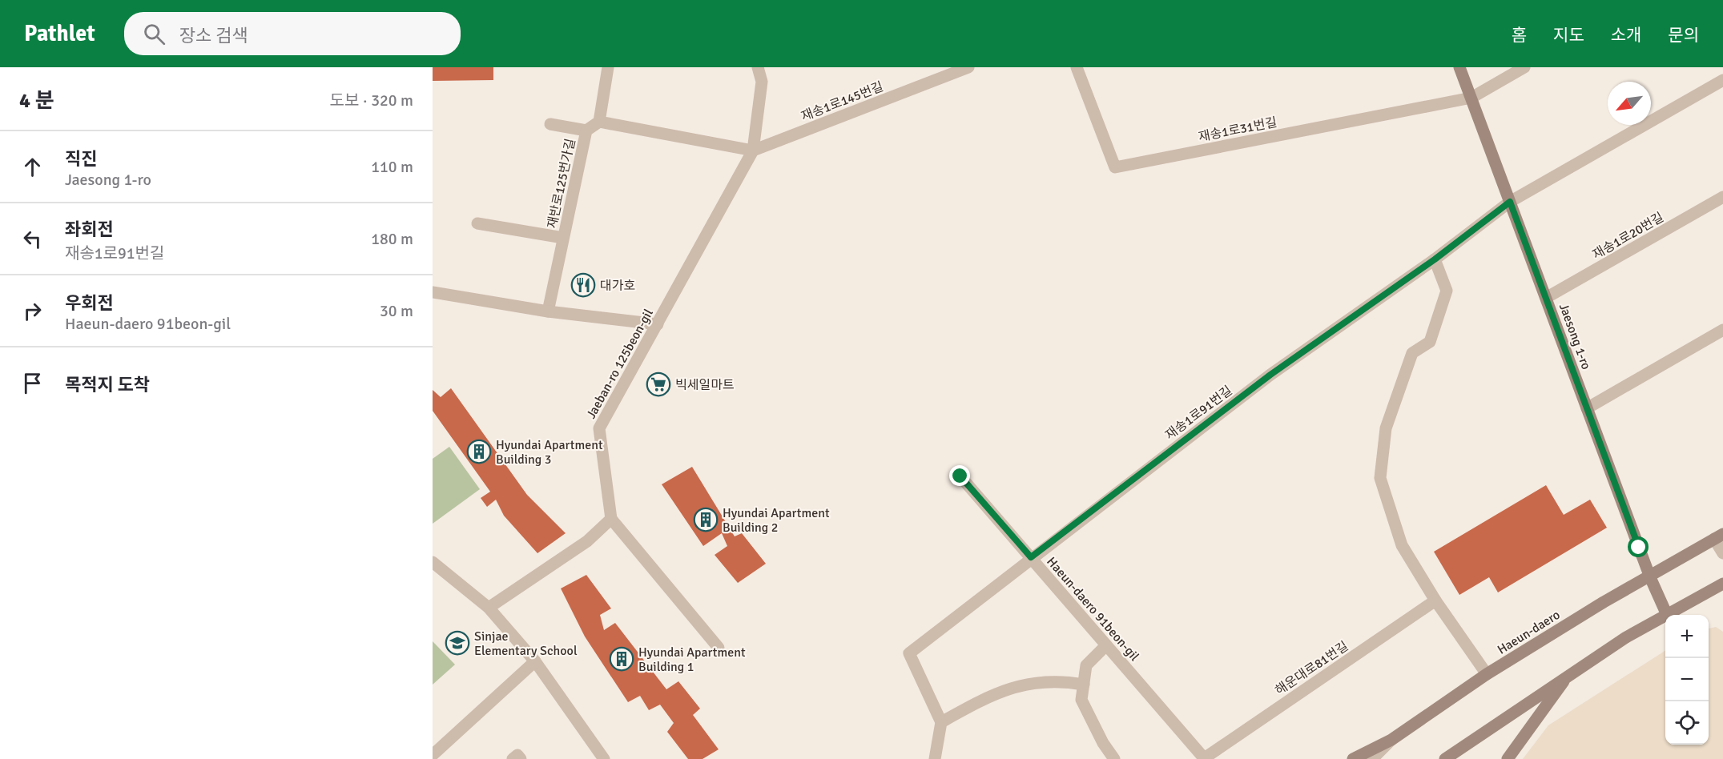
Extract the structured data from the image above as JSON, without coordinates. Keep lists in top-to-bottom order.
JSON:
{
  "streets": {
    "main road": ["Jaesong 1-ro", "Haeun-daero"],
    "street": [
      "재송1로145번길",
      "재송1로31번길",
      "재반로125번가길",
      "재송1로20번길",
      "Jaeban-ro 125beon-gil",
      "재송1로91번길",
      "Haeun-daero 91beon-gil",
      "해운대로81번길"
    ]
  },
  "crossings": [
    ["재송1로145번길", "Jaeban-ro 125beon-gil"],
    ["재송1로31번길", "Jaesong 1-ro"],
    ["재송1로20번길", "Jaesong 1-ro"],
    ["Jaesong 1-ro", "재송1로91번길"],
    ["Jaesong 1-ro", "Haeun-daero"],
    ["재송1로91번길", "Haeun-daero 91beon-gil"],
    ["Haeun-daero 91beon-gil", "해운대로81번길"]
  ],
  "places": {
    "restaurant": ["대가호"],
    "supermarket": ["빅세일마트"],
    "building": ["Hyundai Apartment Building 3", "Hyundai Apartment Building 2", "Hyundai Apartment Building 1"],
    "school or university": ["Sinjae Elementary School"]
  },
  "north": "bottom left",
  "page": {
    "header": "Pathlet",
    "search": "장소 검색",
    "nav": [
      "홈",
      "지도",
      "소개",
      "문의"
    ],
    "heading": ["4 분", "도보 · 320 m"],
    "list": [
      ["직진", "Jaesong 1-ro", "110 m"],
      ["좌회전", "재송1로91번길", "180 m"],
      ["우회전", "Haeun-daero 91beon-gil", "30 m"],
      "목적지 도착"
    ],
    "map_buttons": ["+", "−"]
  }
}
